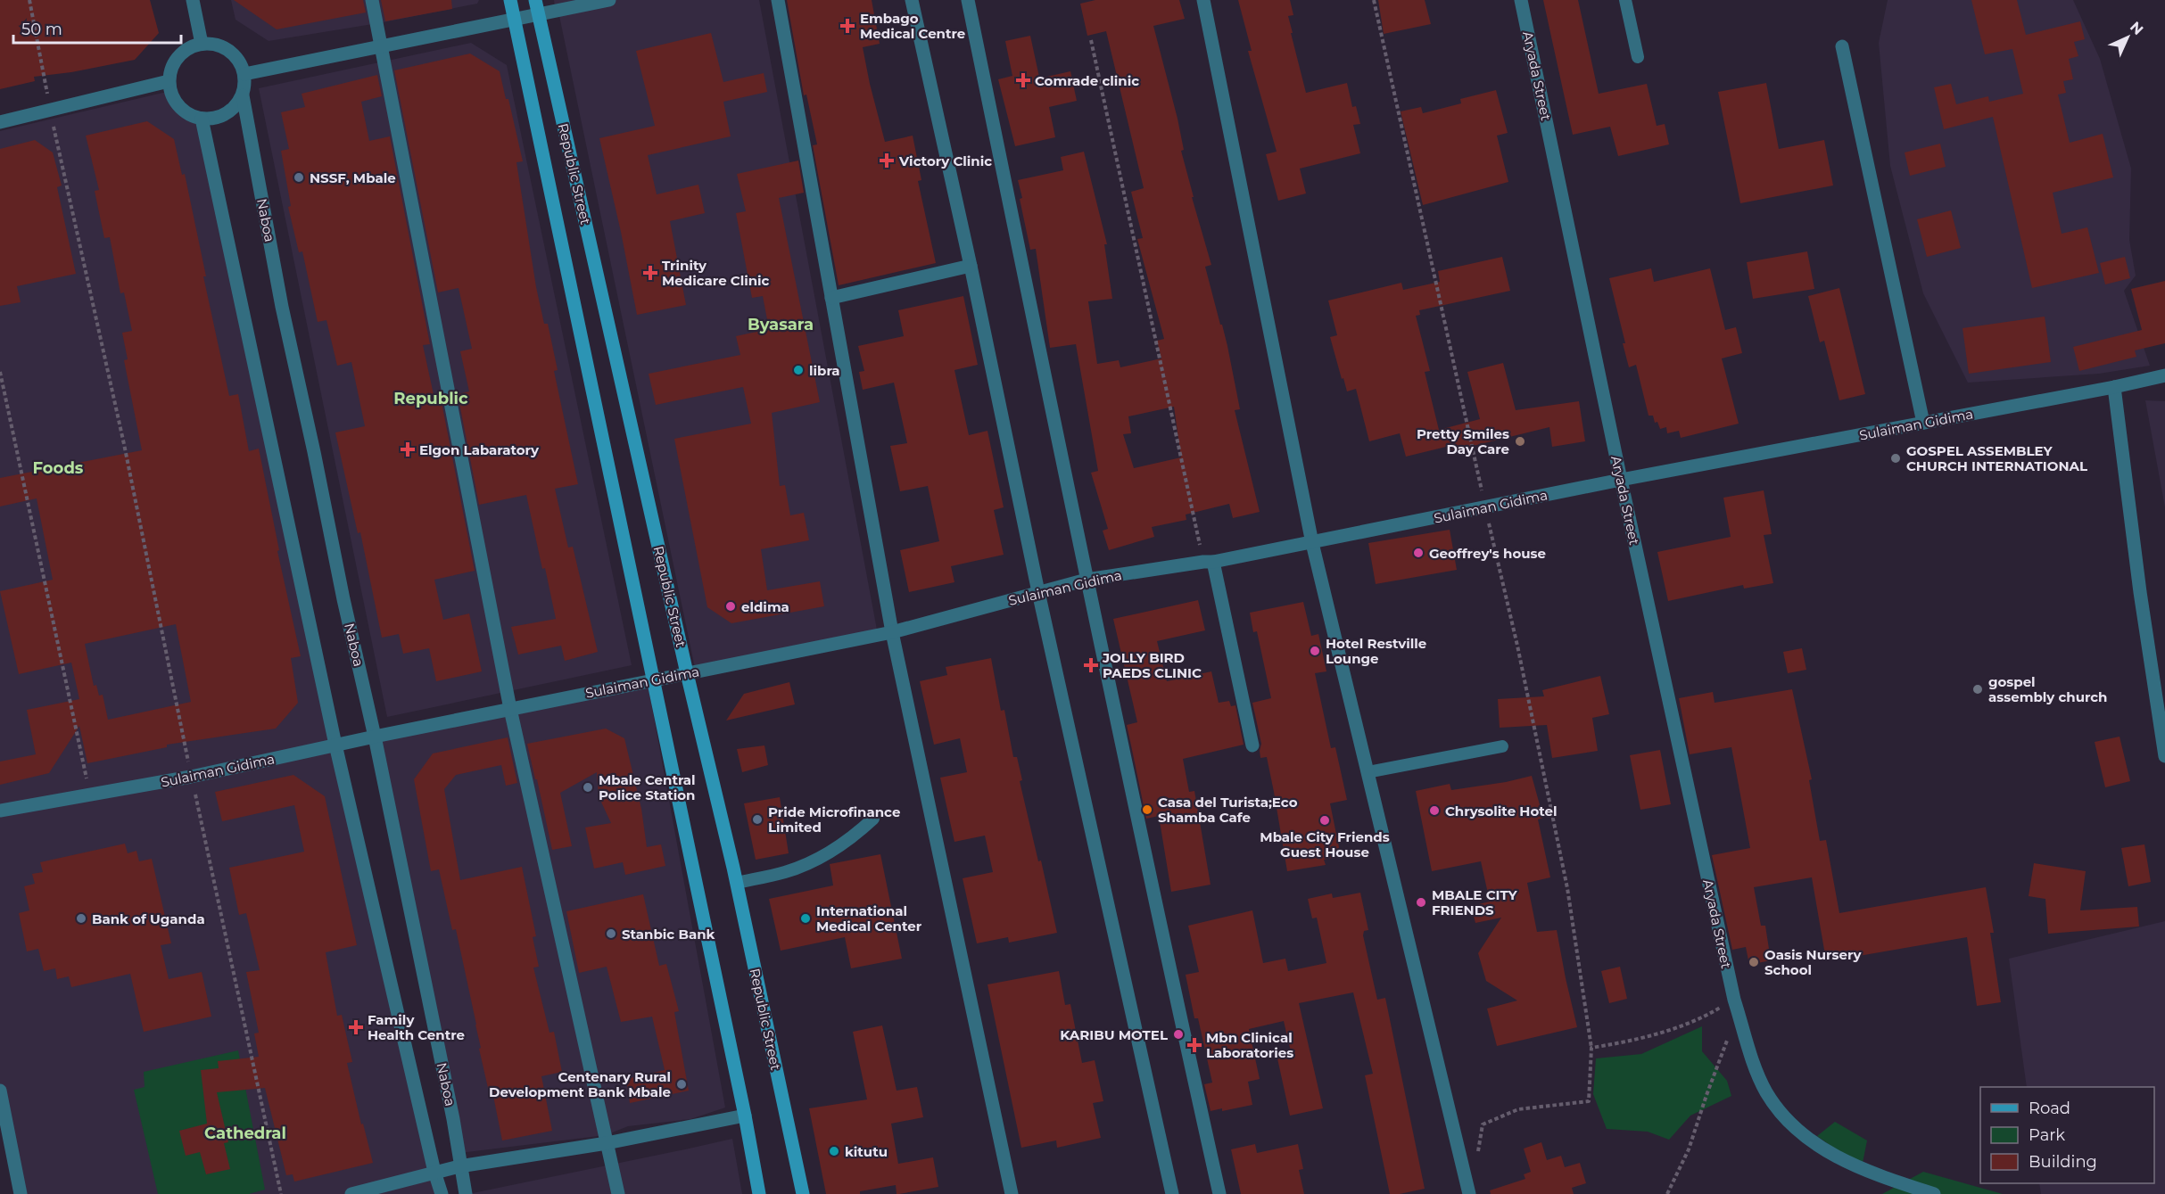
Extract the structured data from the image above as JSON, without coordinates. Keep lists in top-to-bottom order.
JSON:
{
  "streets": {
    "main road": ["Republic Street"],
    "street": ["Aryada Street", "Naboa", "Sulaiman Gidima"]
  },
  "crossings": [
    ["Aryada Street", "Sulaiman Gidima"],
    ["Republic Street", "Sulaiman Gidima"],
    ["Naboa", "Sulaiman Gidima"]
  ],
  "districts": [
    "Byasara",
    "Republic",
    "Foods",
    "Cathedral"
  ],
  "places": {
    "health": [
      "Embago Medical Centre",
      "Comrade clinic",
      "Victory Clinic",
      "Trinity Medicare Clinic",
      "Elgon Labaratory",
      "JOLLY BIRD PAEDS CLINIC",
      "Family Health Centre",
      "Mbn Clinical Laboratories"
    ],
    "other": [
      "NSSF, Mbale",
      "libra",
      "Pretty Smiles Day Care",
      "GOSPEL ASSEMBLEY CHURCH INTERNATIONAL",
      "Geoffrey's house",
      "eldima",
      "Hotel Restville Lounge",
      "gospel assembly church",
      "Mbale Central Police Station",
      "Casa del Turista;Eco Shamba Cafe",
      "Chrysolite Hotel",
      "Pride Microfinance Limited",
      "Mbale City Friends Guest House",
      "MBALE CITY FRIENDS",
      "Bank of Uganda",
      "International Medical Center",
      "Stanbic Bank",
      "Oasis Nursery School",
      "KARIBU MOTEL",
      "Centenary Rural Development Bank Mbale",
      "kitutu"
    ]
  },
  "legend": ["Road", "Park", "Building"],
  "scale_bar": "50 m",
  "north": "top right"
}
